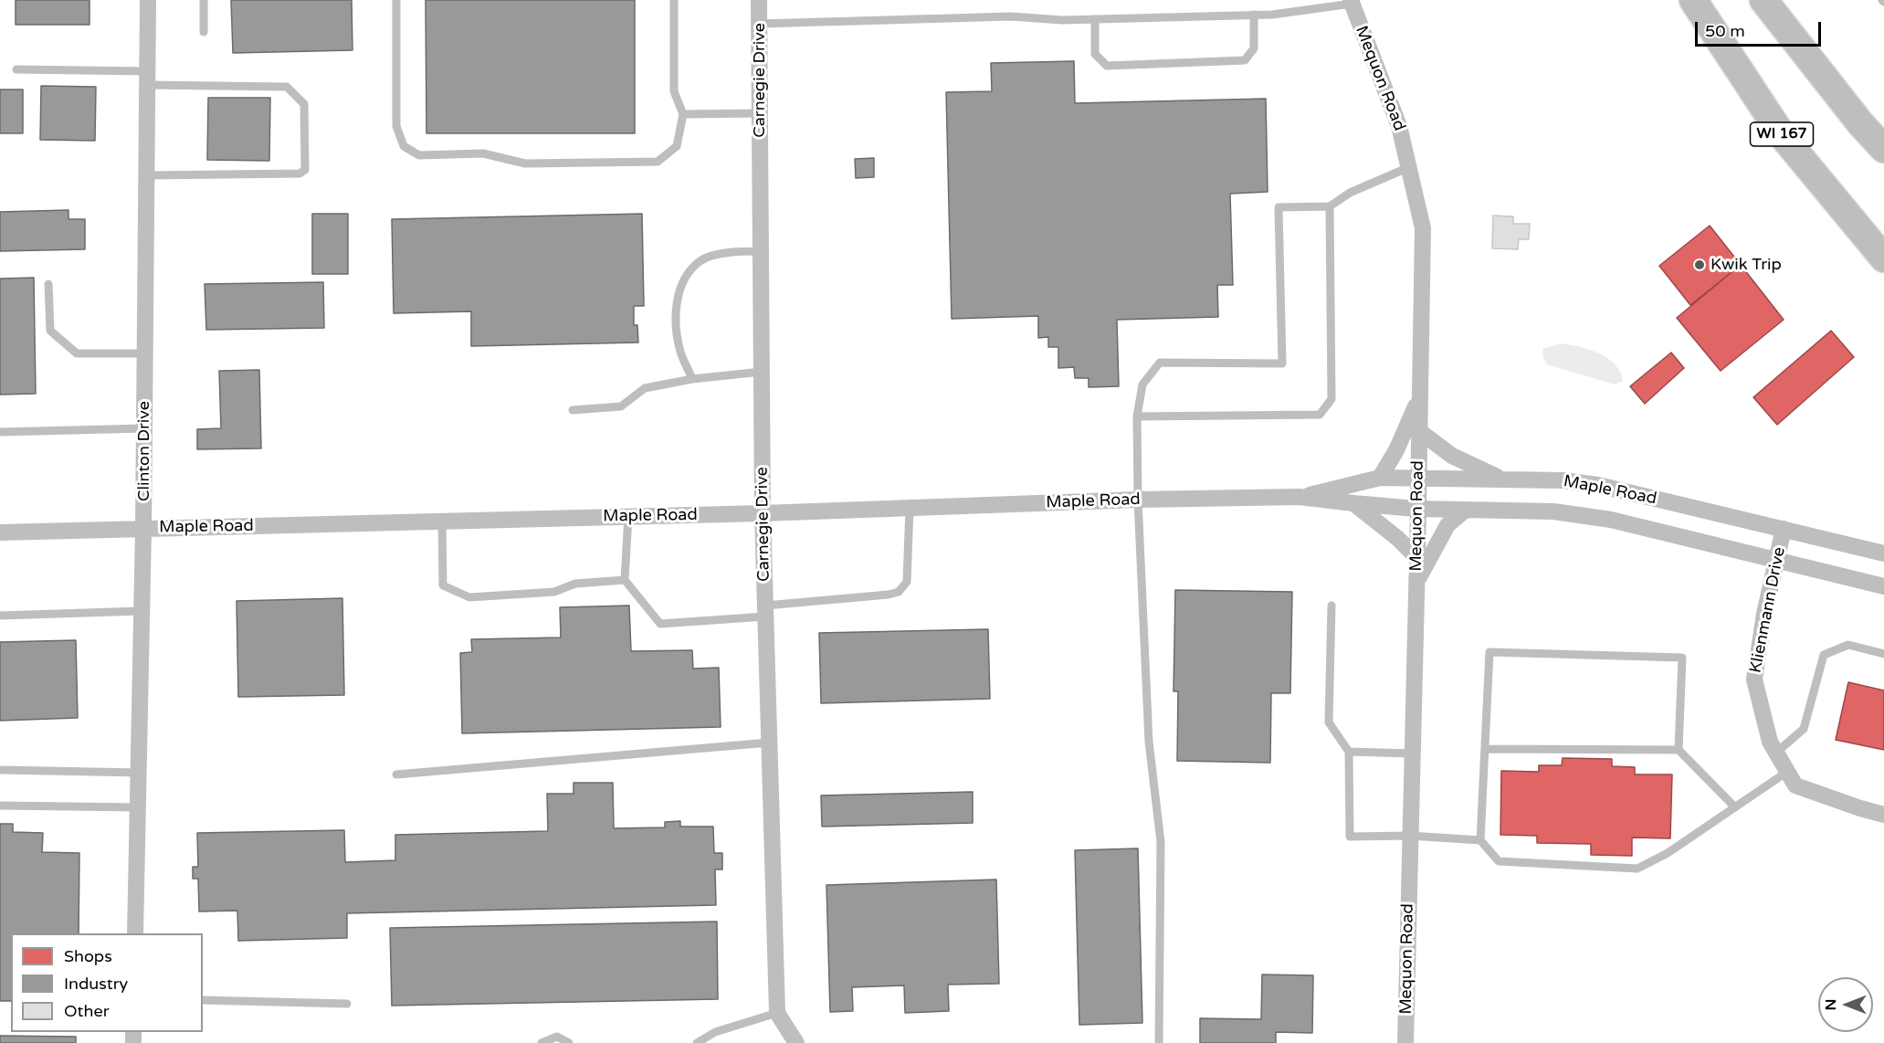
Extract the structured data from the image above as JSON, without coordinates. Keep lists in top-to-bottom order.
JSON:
{
  "streets": {
    "main road": ["WI 167"],
    "street": [
      "Mequon Road",
      "Carnegie Drive",
      "Clinton Drive",
      "Maple Road",
      "Klienmann Drive"
    ]
  },
  "crossings": [
    ["Mequon Road", "Maple Road"],
    ["Carnegie Drive", "Maple Road"],
    ["Clinton Drive", "Maple Road"],
    ["Maple Road", "Klienmann Drive"]
  ],
  "places": ["Kwik Trip"],
  "legend": ["Shops", "Industry", "Other"],
  "scale_bar": "50 m",
  "north": "left"
}
